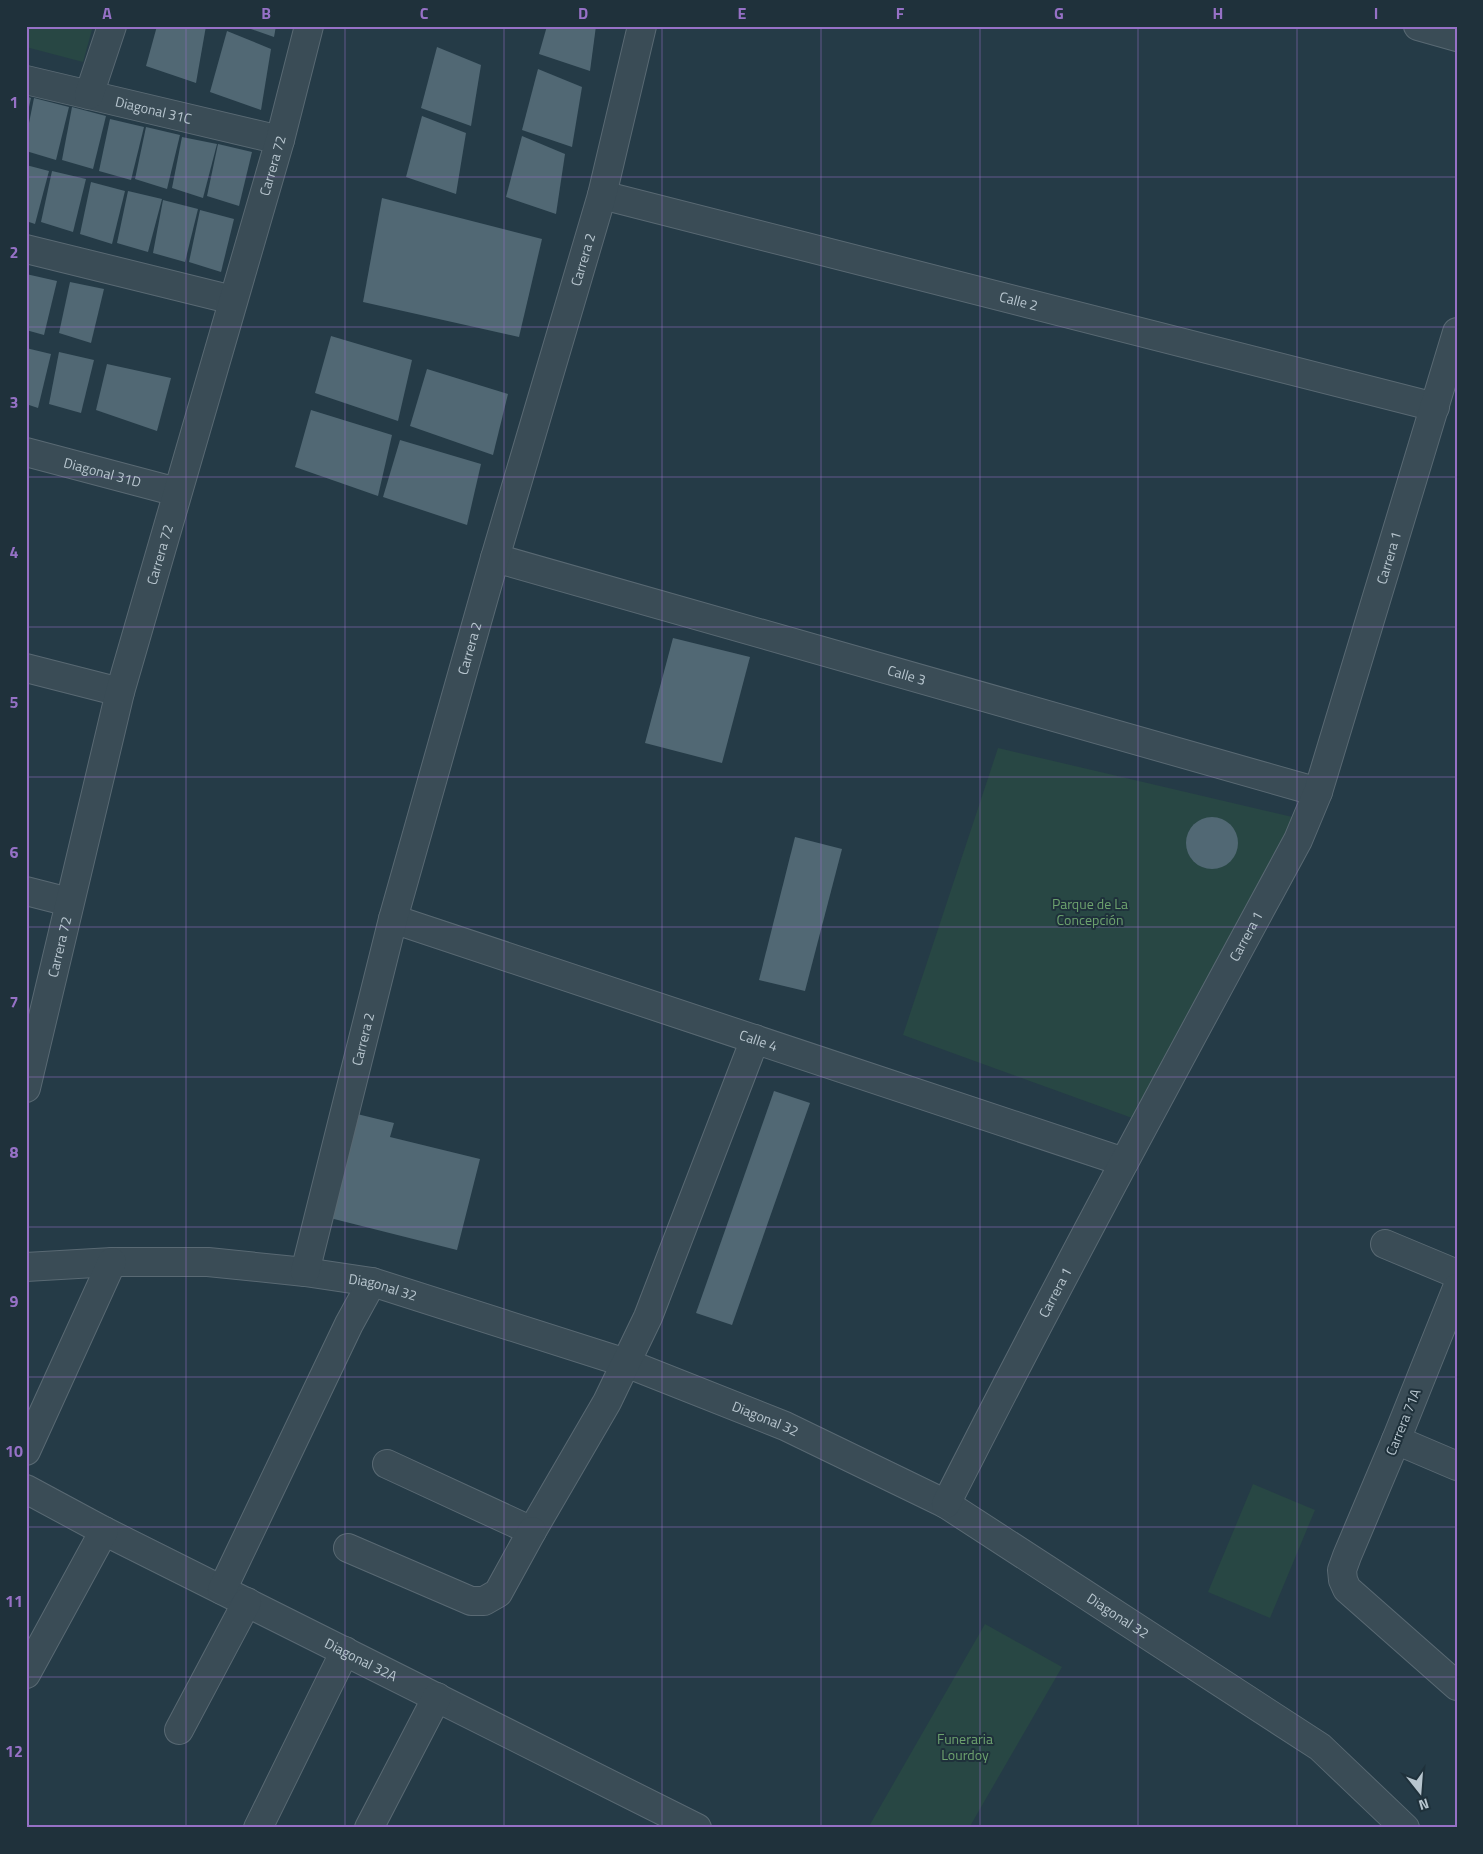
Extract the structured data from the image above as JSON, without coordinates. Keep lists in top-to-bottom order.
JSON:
{
  "streets": {
    "street": [
      "Diagonal 31C",
      "Carrera 72",
      "Carrera 2",
      "Calle 2",
      "Diagonal 31D",
      "Carrera 1",
      "Calle 3",
      "Calle 4",
      "Diagonal 32",
      "Carrera 71A",
      "Diagonal 32A"
    ]
  },
  "crossings": [
    ["Diagonal 31C", "Carrera 72"],
    ["Carrera 72", "Diagonal 31D"],
    ["Carrera 2", "Calle 2"],
    ["Carrera 2", "Calle 3"],
    ["Carrera 2", "Calle 4"],
    ["Carrera 2", "Diagonal 32"],
    ["Calle 2", "Carrera 1"],
    ["Carrera 1", "Calle 3"],
    ["Carrera 1", "Calle 4"],
    ["Carrera 1", "Diagonal 32"]
  ],
  "parks": ["Parque de La Concepción", "Funeraria Lourdoy"],
  "north": "bottom",
  "grid": {
    "columns": [
      "A",
      "B",
      "C",
      "D",
      "E",
      "F",
      "G",
      "H",
      "I"
    ],
    "rows": [
      "1",
      "2",
      "3",
      "4",
      "5",
      "6",
      "7",
      "8",
      "9",
      "10",
      "11",
      "12"
    ]
  }
}
